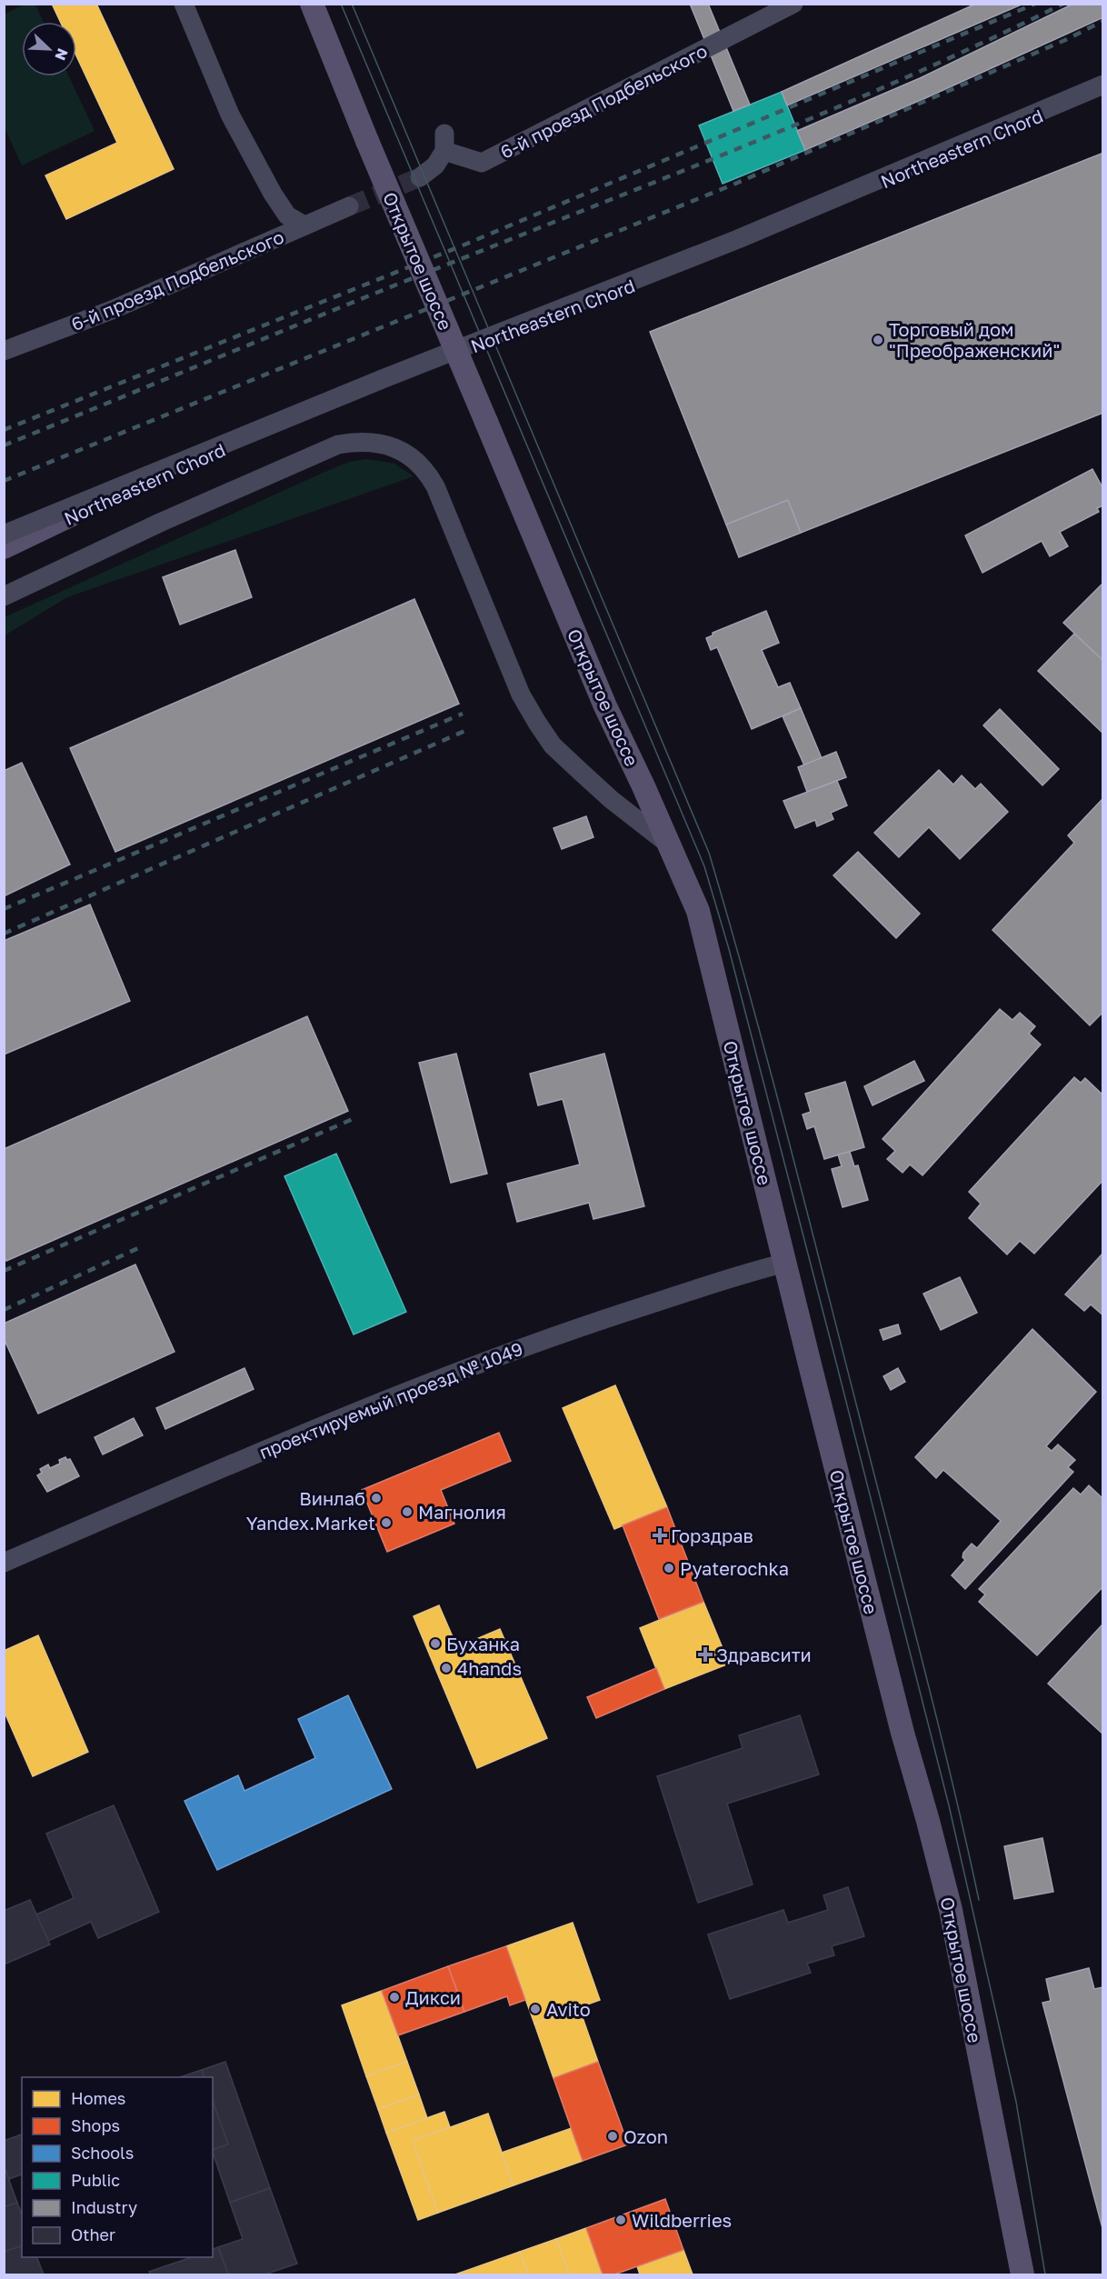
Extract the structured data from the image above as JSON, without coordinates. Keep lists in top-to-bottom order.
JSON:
{
  "streets": {
    "main road": ["Northeastern Chord", "Открытое шоссе"],
    "street": ["6-й проезд Подбельского", "проектируемый проезд № 1049"]
  },
  "crossings": [
    ["Открытое шоссе", "проектируемый проезд № 1049"]
  ],
  "places": {
    "other": [
      "Торговый дом \"Преображенский\"",
      "Винлаб",
      "Магнолия",
      "Yandex.Market",
      "Pyaterochka",
      "Буханка",
      "4hands",
      "Дикси",
      "Avito",
      "Ozon",
      "Wildberries"
    ],
    "health": ["Горздрав", "Здравсити"]
  },
  "legend": [
    "Homes",
    "Shops",
    "Schools",
    "Public",
    "Industry",
    "Other"
  ],
  "north": "bottom right"
}
